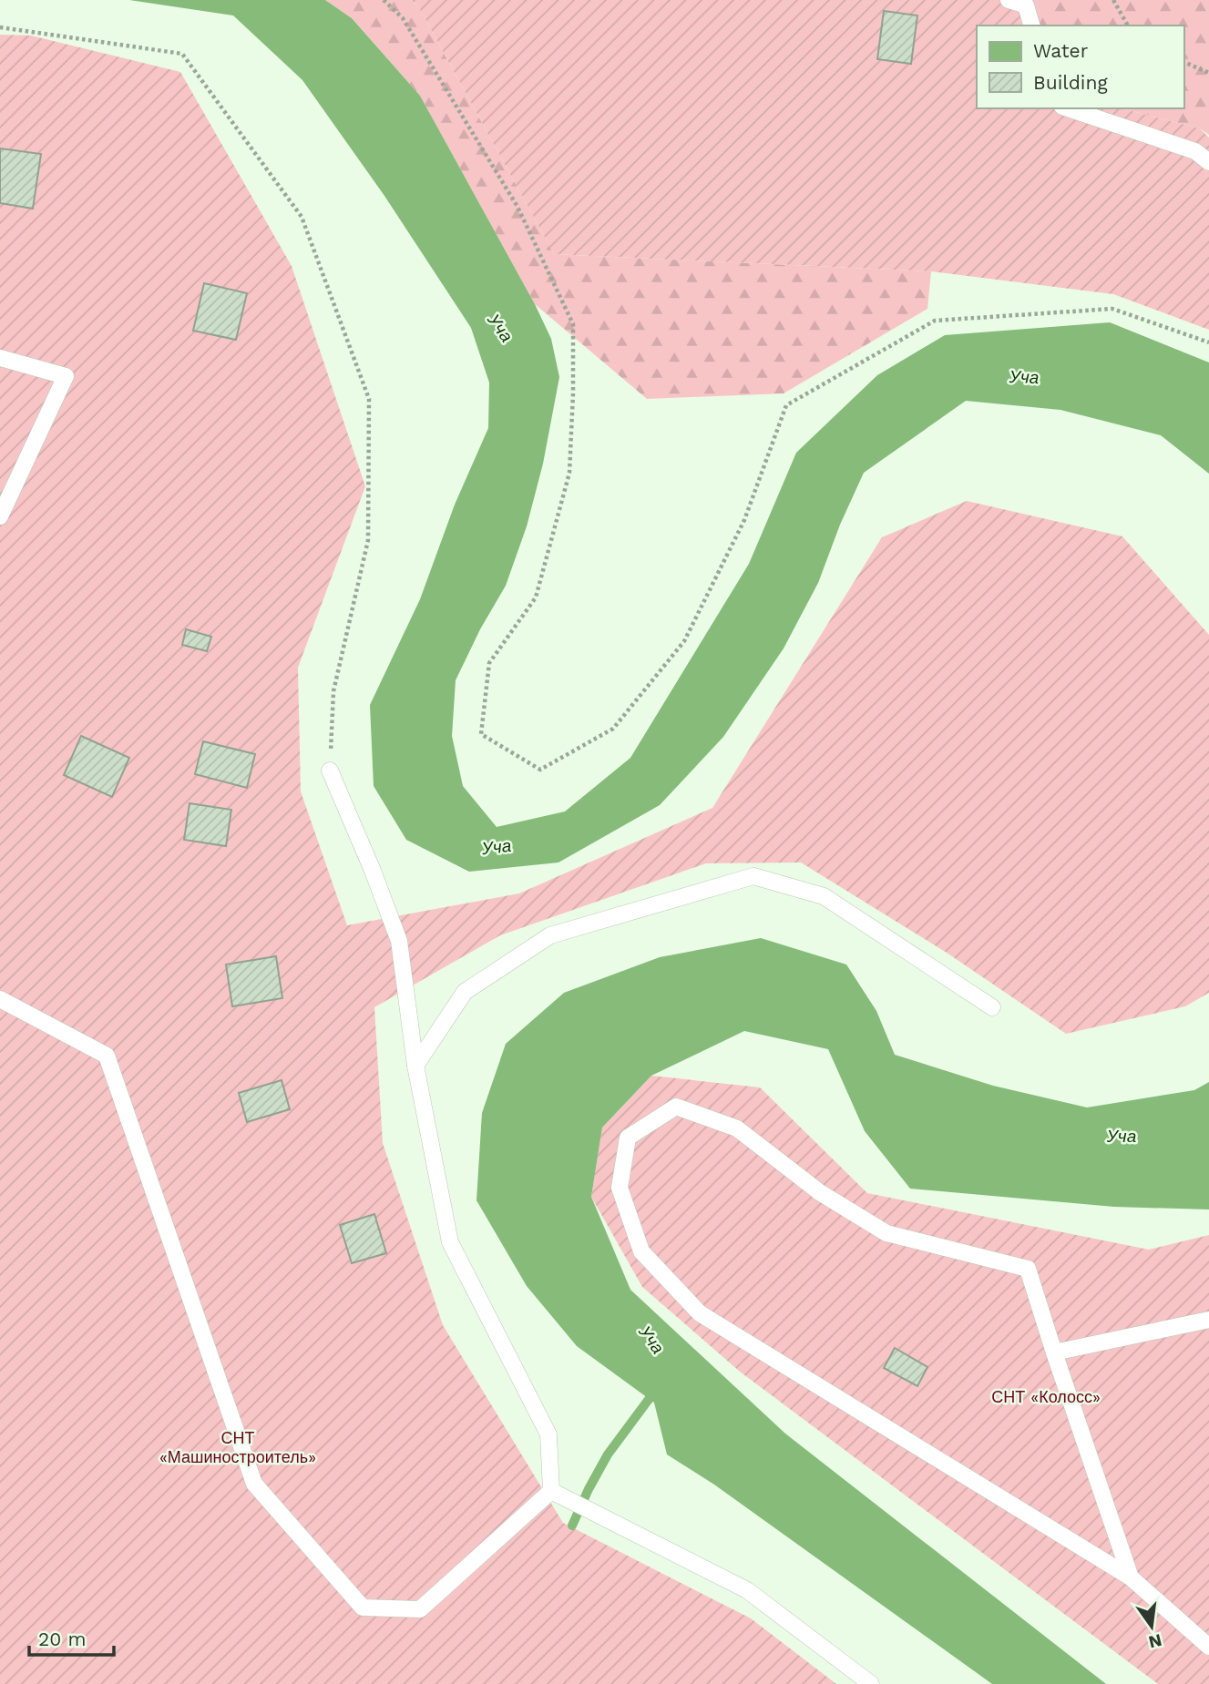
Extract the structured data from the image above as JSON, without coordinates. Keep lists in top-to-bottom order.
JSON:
{
  "water": ["Уча"],
  "parks": ["СНТ «Колосс»", "СНТ «Машиностроитель»"],
  "legend": ["Water", "Building"],
  "scale_bar": "20 m",
  "north": "bottom"
}
